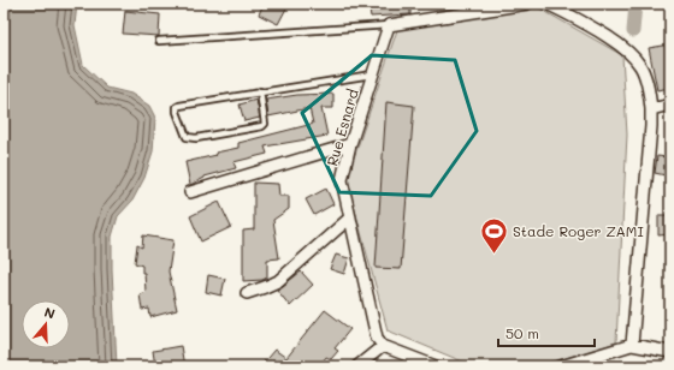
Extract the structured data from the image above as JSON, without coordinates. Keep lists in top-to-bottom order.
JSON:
{
  "streets": {
    "street": ["Rue Esnard"]
  },
  "places": {
    "sports": ["Stade Roger ZAMI"]
  },
  "scale_bar": "50 m",
  "north": "top"
}
